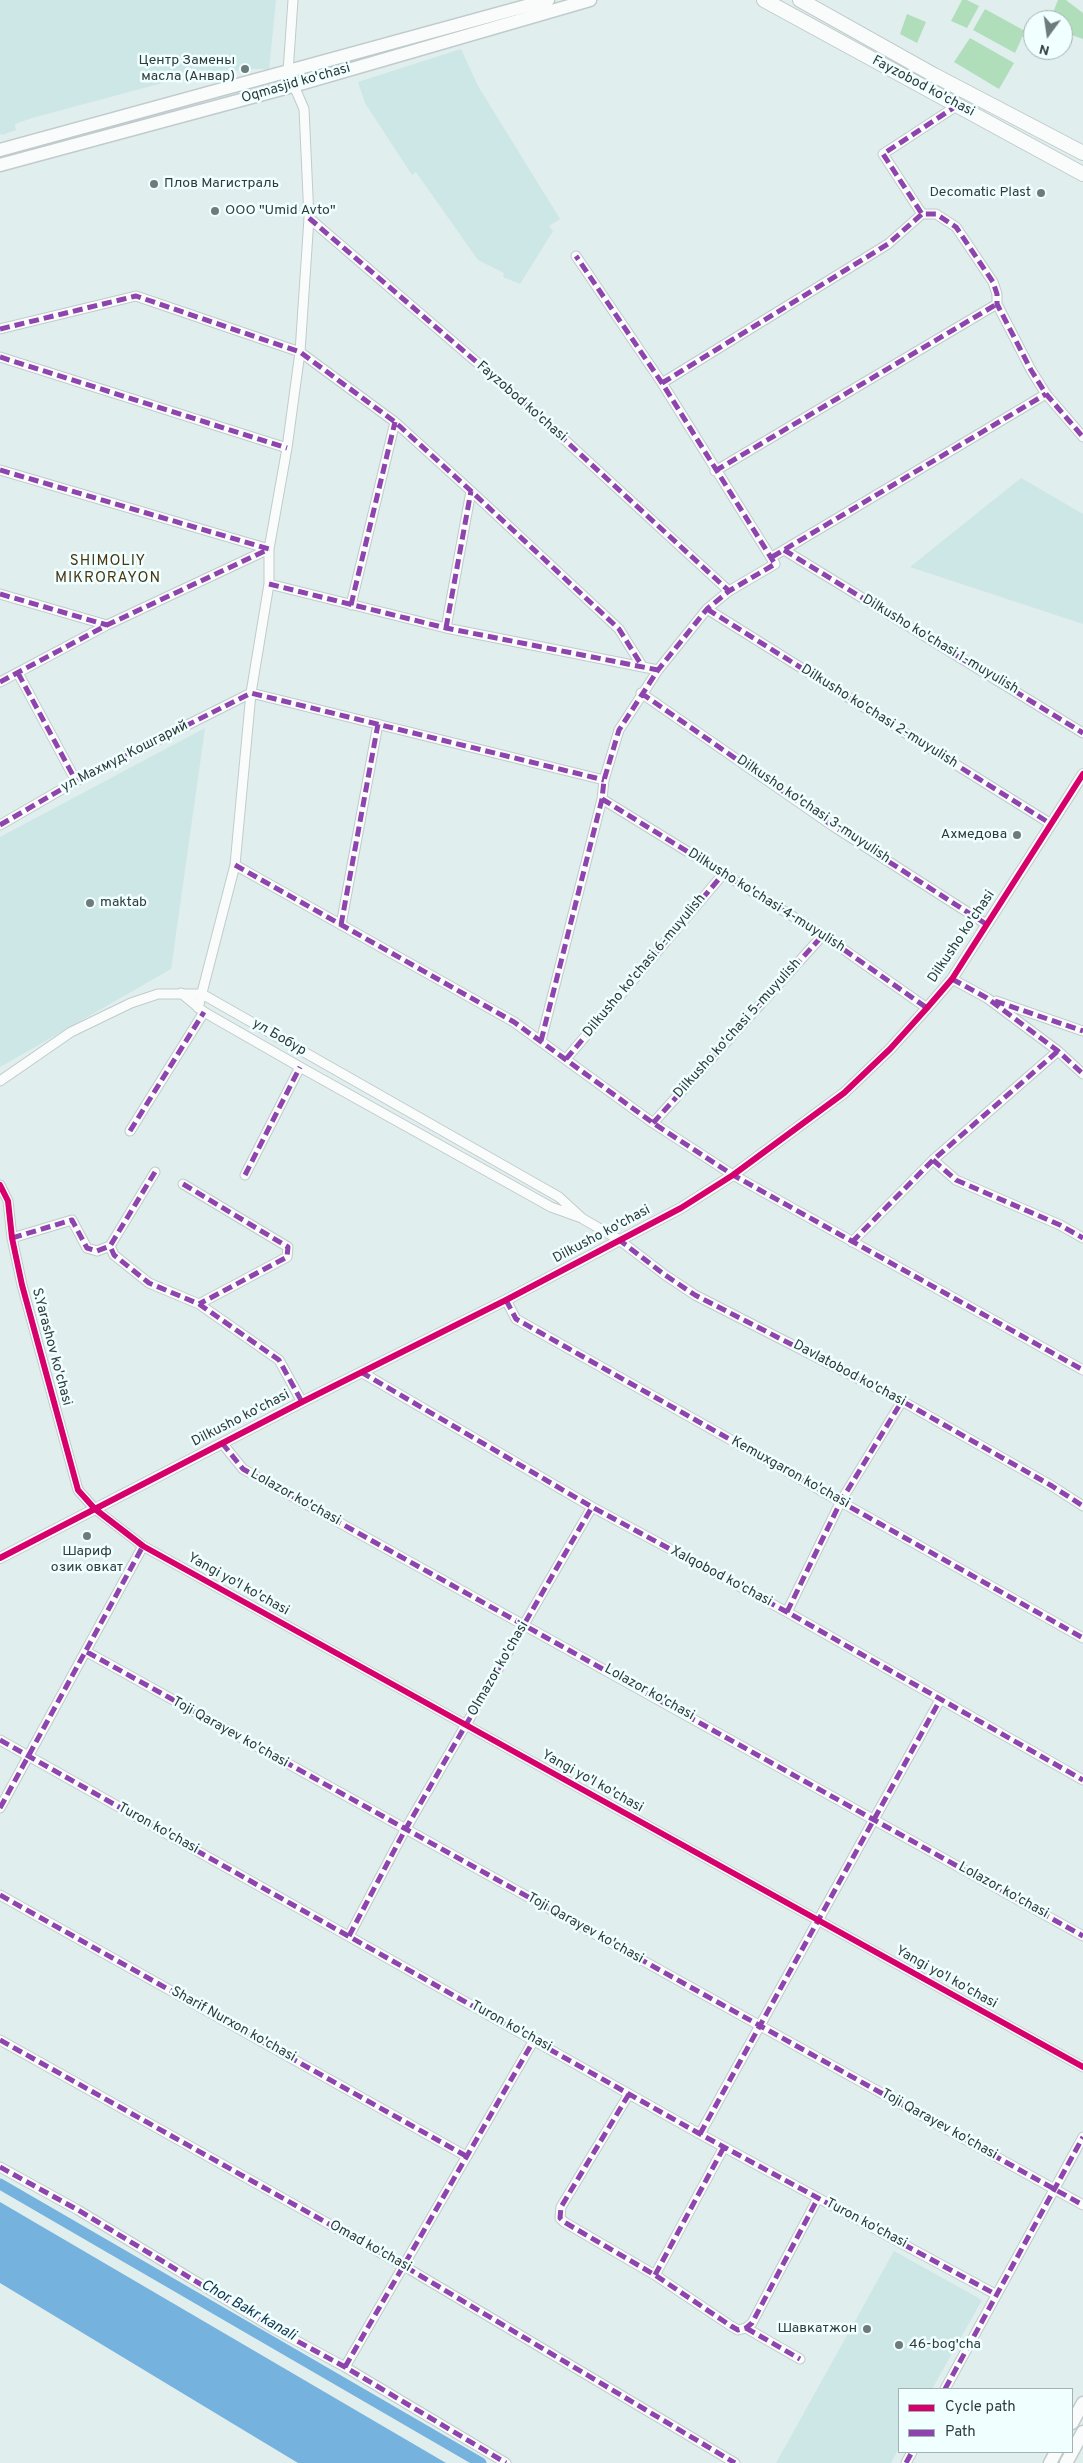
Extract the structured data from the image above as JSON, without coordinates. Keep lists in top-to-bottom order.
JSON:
{
  "streets": {
    "main road": ["Oqmasjid ko'chasi", "Fayzobod ko'chasi"],
    "street": [
      "Dilkusho ko'chasi 1-muyulish",
      "Dilkusho ko'chasi 2-muyulish",
      "ул Махмуд Кошгарий",
      "Dilkusho ko'chasi 3-muyulish",
      "Dilkusho ko'chasi 4-muyulish",
      "Dilkusho ko'chasi",
      "Dilkusho ko'chasi 6-muyulish",
      "Dilkusho ko'chasi 5-muyulish",
      "ул Бобур",
      "S.Yarashov ko'chasi",
      "Davlatobod ko'chasi",
      "Kemuxgaron ko'chasi",
      "Lolazor ko'chasi",
      "Xalqobod ko'chasi",
      "Yangi yo'l ko'chasi",
      "Olmazor ko'chasi",
      "Toji Qarayev ko'chasi",
      "Turon ko'chasi",
      "Sharif Nurxon ko'chasi",
      "Omad ko'chasi"
    ]
  },
  "crossings": [
    ["Dilkusho ko'chasi 2-muyulish", "Dilkusho ko'chasi"],
    ["Dilkusho ko'chasi 3-muyulish", "Dilkusho ko'chasi"],
    ["Dilkusho ko'chasi 4-muyulish", "Dilkusho ko'chasi"],
    ["Dilkusho ko'chasi 4-muyulish", "Dilkusho ko'chasi 6-muyulish"],
    ["Dilkusho ko'chasi 4-muyulish", "Dilkusho ko'chasi 5-muyulish"],
    ["Dilkusho ko'chasi", "ул Бобур"],
    ["Dilkusho ko'chasi", "S.Yarashov ko'chasi"],
    ["Dilkusho ko'chasi", "Davlatobod ko'chasi"],
    ["Dilkusho ko'chasi", "Kemuxgaron ko'chasi"],
    ["Dilkusho ko'chasi", "Lolazor ko'chasi"],
    ["Dilkusho ko'chasi", "Xalqobod ko'chasi"],
    ["Dilkusho ko'chasi", "Yangi yo'l ko'chasi"],
    ["ул Бобур", "Davlatobod ko'chasi"],
    ["S.Yarashov ko'chasi", "Yangi yo'l ko'chasi"],
    ["Lolazor ko'chasi", "Olmazor ko'chasi"],
    ["Xalqobod ko'chasi", "Olmazor ko'chasi"],
    ["Yangi yo'l ko'chasi", "Olmazor ko'chasi"],
    ["Olmazor ko'chasi", "Toji Qarayev ko'chasi"],
    ["Olmazor ko'chasi", "Turon ko'chasi"]
  ],
  "districts": ["SHIMOLIY MIKRORAYON"],
  "water": ["Chor Bakr kanali"],
  "places": [
    "Центр Замены масла (Анвар)",
    "Плов Магистраль",
    "Decomatic Plast",
    "ООО \"Umid Avto\"",
    "Ахмедова",
    "maktab",
    "Шариф озик овкат",
    "Шавкатжон",
    "46-bog'cha"
  ],
  "legend": ["Cycle path", "Path"],
  "north": "bottom"
}
